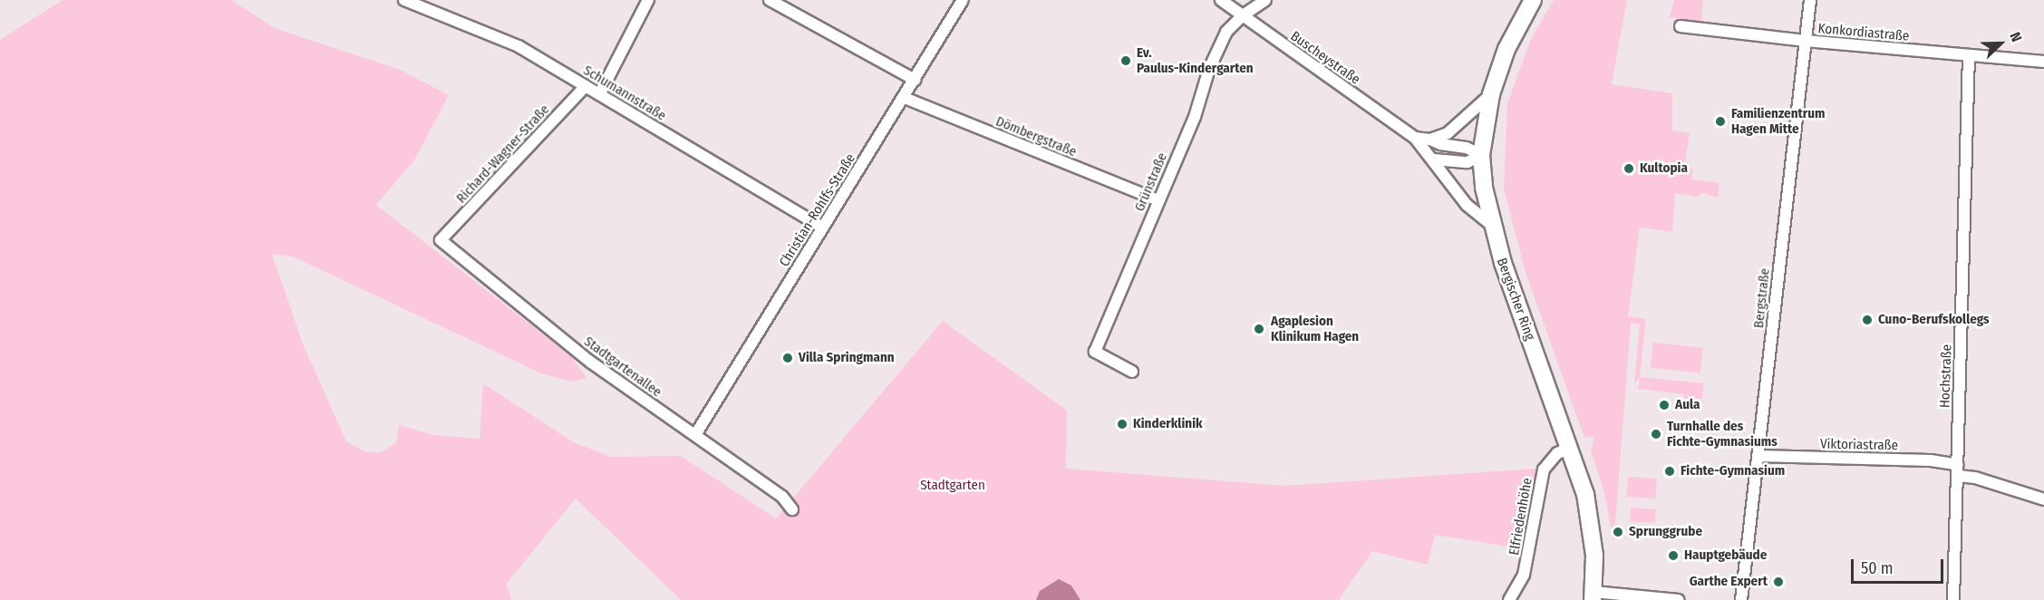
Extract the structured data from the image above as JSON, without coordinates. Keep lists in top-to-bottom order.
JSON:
{
  "streets": {
    "main road": ["Bergischer Ring"],
    "street": [
      "Konkordiastraße",
      "Buscheystraße",
      "Schumannstraße",
      "Dömbergstraße",
      "Richard-Wagner-Straße",
      "Grünstraße",
      "Christian-Rohlfs-Straße",
      "Bergstraße",
      "Stadtgartenallee",
      "Hochstraße",
      "Viktoriastraße",
      "Elfriedenhöhe"
    ]
  },
  "crossings": [
    ["Konkordiastraße", "Bergstraße"],
    ["Konkordiastraße", "Hochstraße"],
    ["Buscheystraße", "Grünstraße"],
    ["Buscheystraße", "Bergischer Ring"],
    ["Schumannstraße", "Richard-Wagner-Straße"],
    ["Schumannstraße", "Christian-Rohlfs-Straße"],
    ["Dömbergstraße", "Grünstraße"],
    ["Dömbergstraße", "Christian-Rohlfs-Straße"],
    ["Richard-Wagner-Straße", "Stadtgartenallee"],
    ["Christian-Rohlfs-Straße", "Stadtgartenallee"],
    ["Bergstraße", "Viktoriastraße"],
    ["Bergischer Ring", "Elfriedenhöhe"],
    ["Hochstraße", "Viktoriastraße"]
  ],
  "parks": ["Stadtgarten"],
  "places": [
    "Ev. Paulus-Kindergarten",
    "Familienzentrum Hagen Mitte",
    "Kultopia",
    "Cuno-Berufskollegs",
    "Agaplesion Klinikum Hagen",
    "Villa Springmann",
    "Aula",
    "Kinderklinik",
    "Turnhalle des Fichte-Gymnasiums",
    "Fichte-Gymnasium",
    "Sprunggrube",
    "Hauptgebäude",
    "Garthe Expert"
  ],
  "scale_bar": "50 m",
  "north": "top right"
}
